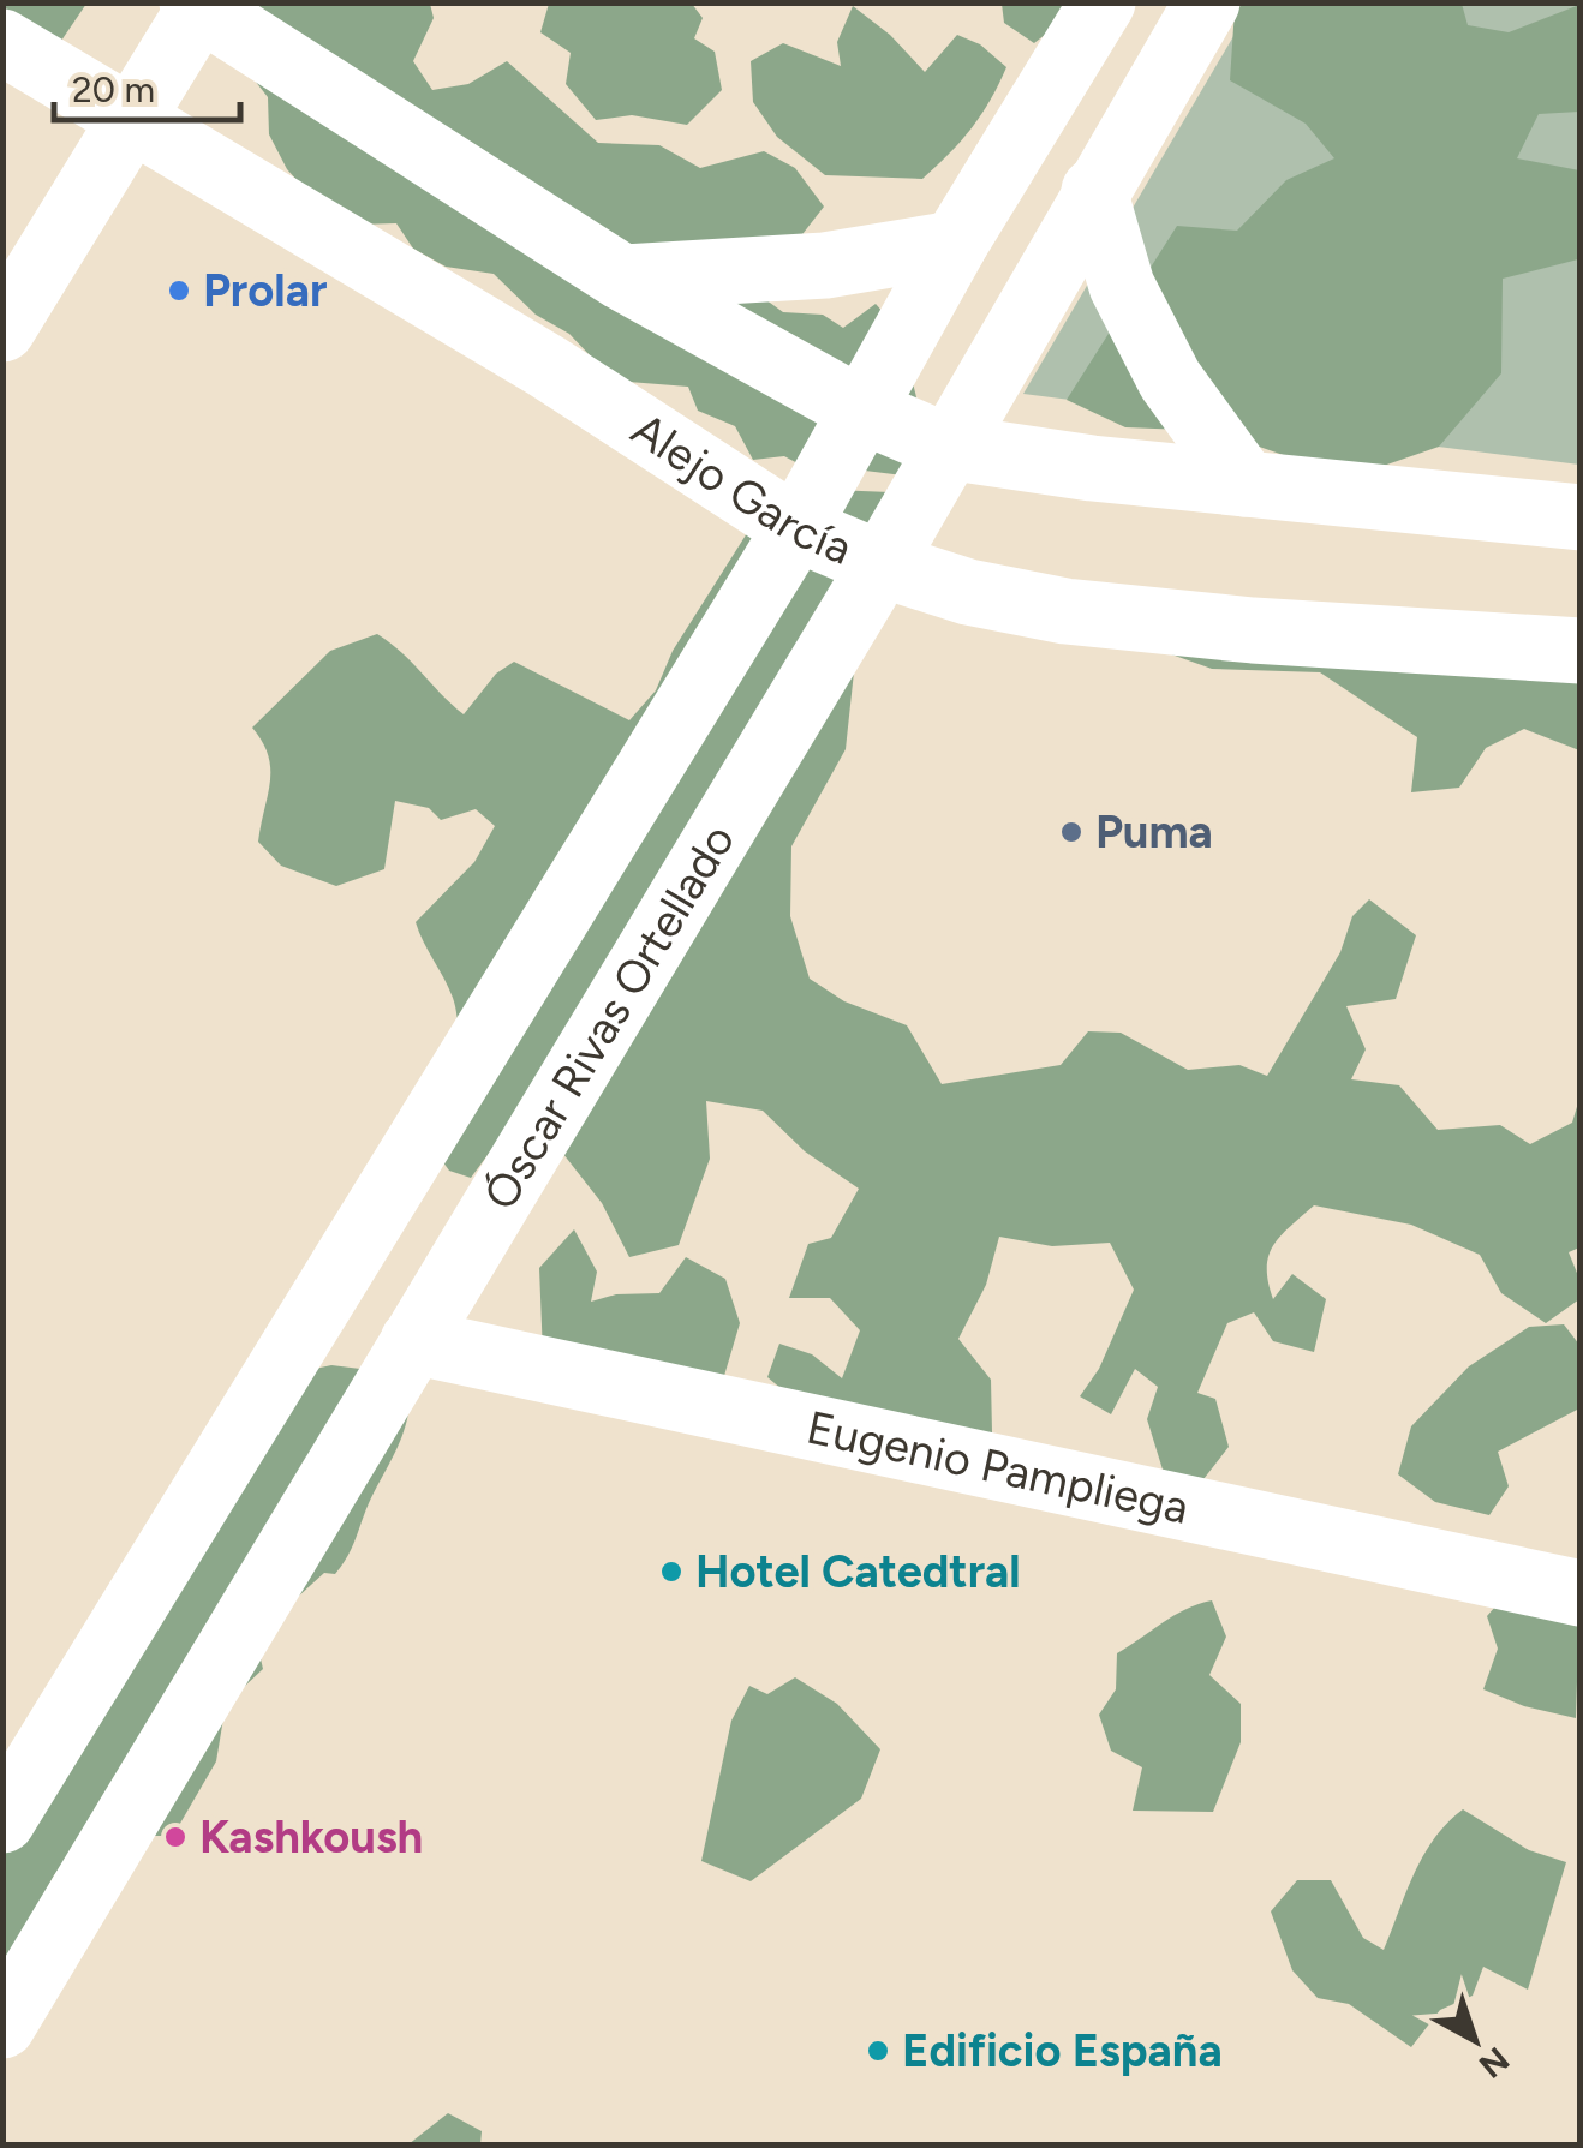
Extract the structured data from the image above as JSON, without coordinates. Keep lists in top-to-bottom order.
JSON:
{
  "streets": {
    "street": ["Alejo García", "Óscar Rivas Ortellado", "Eugenio Pampliega"]
  },
  "crossings": [
    ["Alejo García", "Óscar Rivas Ortellado"],
    ["Óscar Rivas Ortellado", "Eugenio Pampliega"]
  ],
  "places": [
    "Prolar",
    "Puma",
    "Hotel Catedtral",
    "Kashkoush",
    "Edificio España"
  ],
  "scale_bar": "20 m",
  "north": "bottom right"
}
